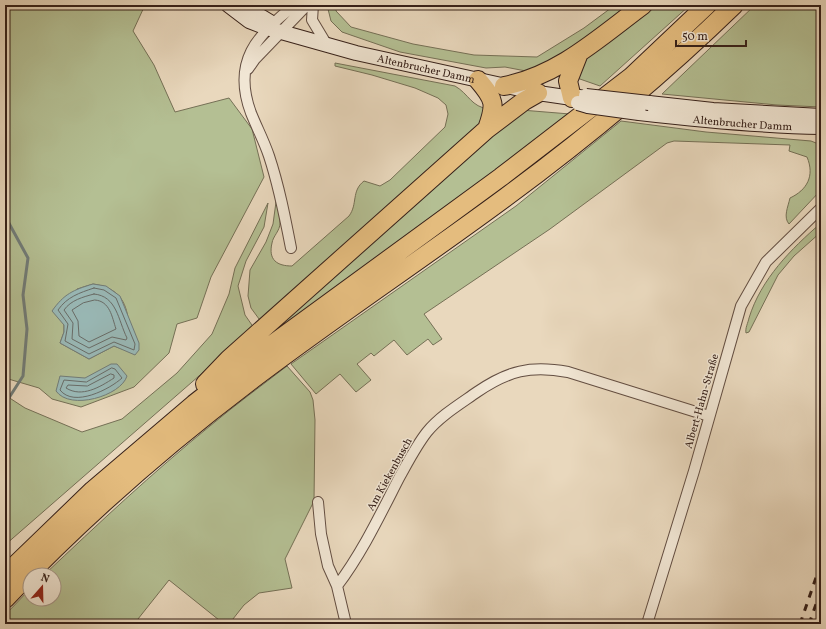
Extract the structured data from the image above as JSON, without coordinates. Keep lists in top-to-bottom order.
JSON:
{
  "streets": {
    "main road": ["Altenbrucher Damm"],
    "street": ["Albert-Hahn-Straße", "Am Kiekenbusch"]
  },
  "crossings": [
    ["Albert-Hahn-Straße", "Am Kiekenbusch"]
  ],
  "scale_bar": "50 m",
  "north": "top"
}
